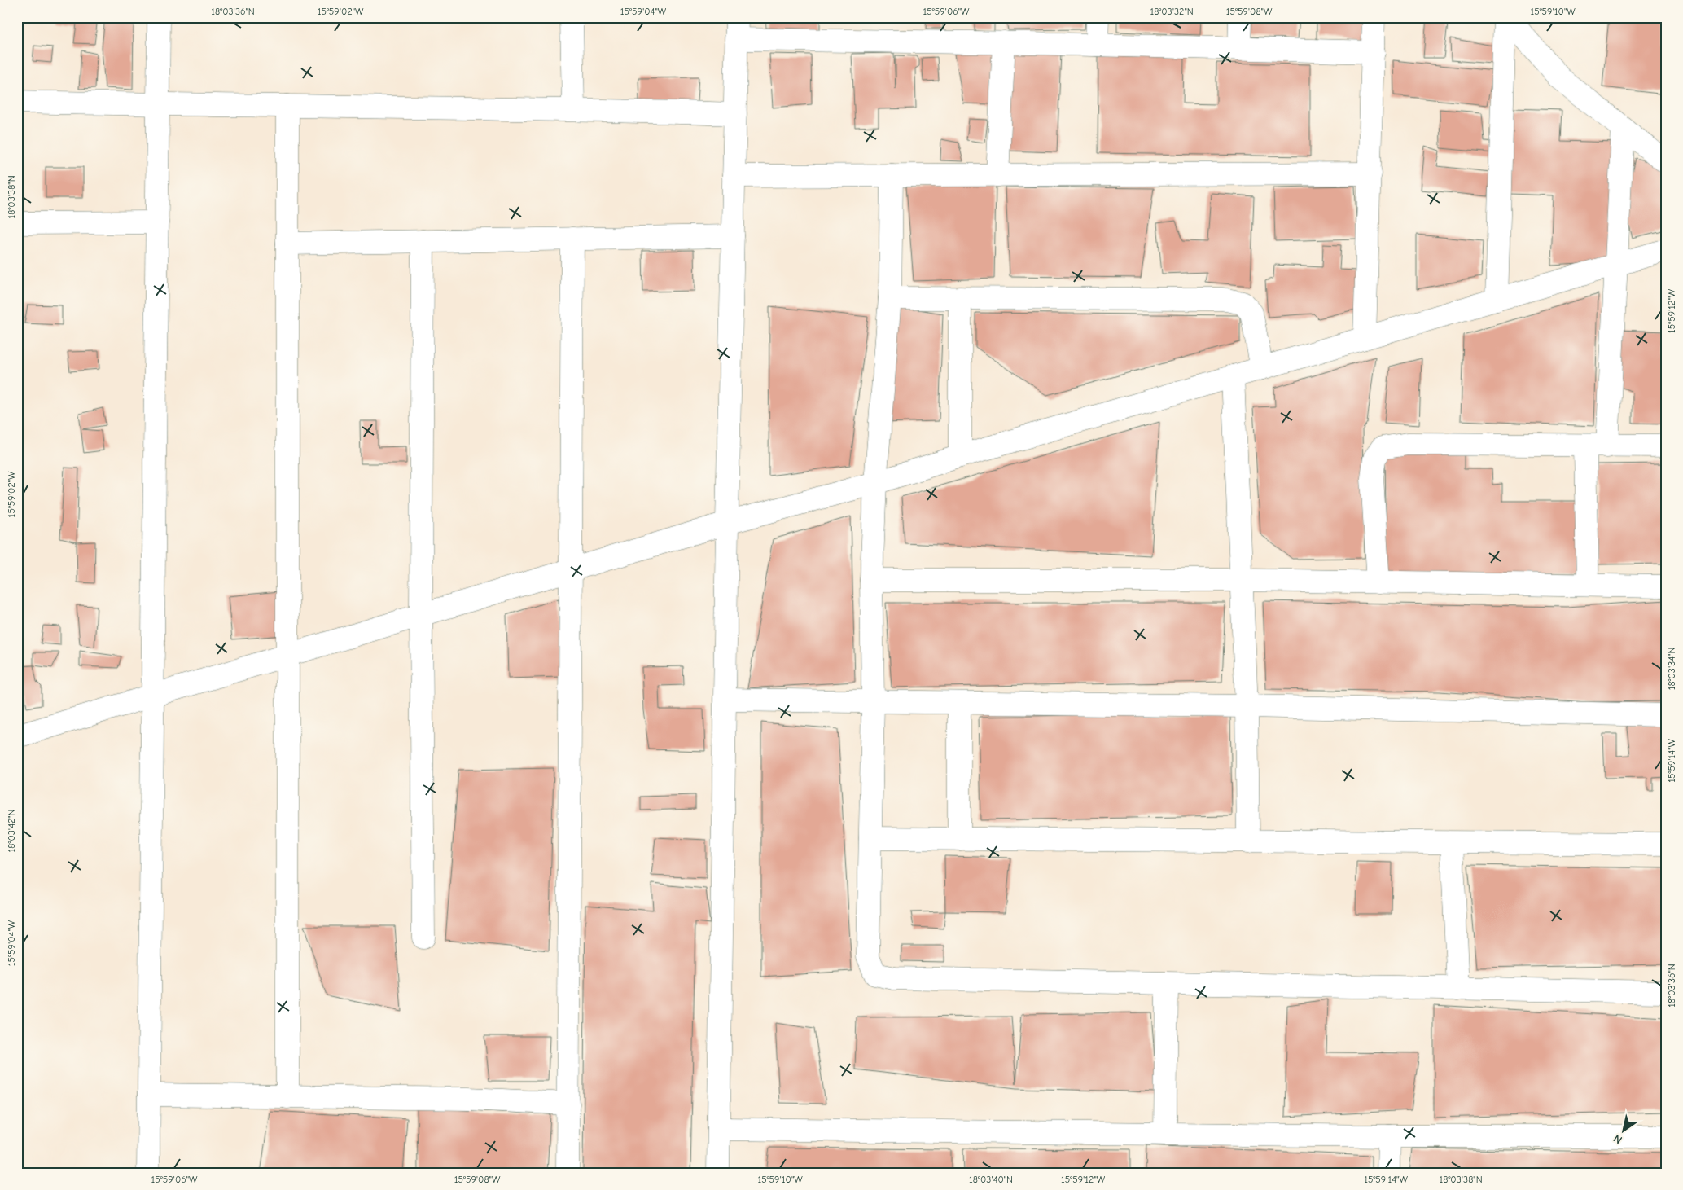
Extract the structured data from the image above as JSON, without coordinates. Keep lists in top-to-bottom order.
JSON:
{
  "north": "bottom left",
  "coordinates": [
    "18°03'36\"N",
    "15°59'02\"W",
    "15°59'04\"W",
    "15°59'06\"W",
    "18°03'32\"N",
    "15°59'08\"W",
    "15°59'10\"W",
    "18°03'38\"N",
    "15°59'12\"W",
    "18°03'34\"N",
    "15°59'14\"W",
    "18°03'42\"N",
    "18°03'40\"N"
  ]
}
